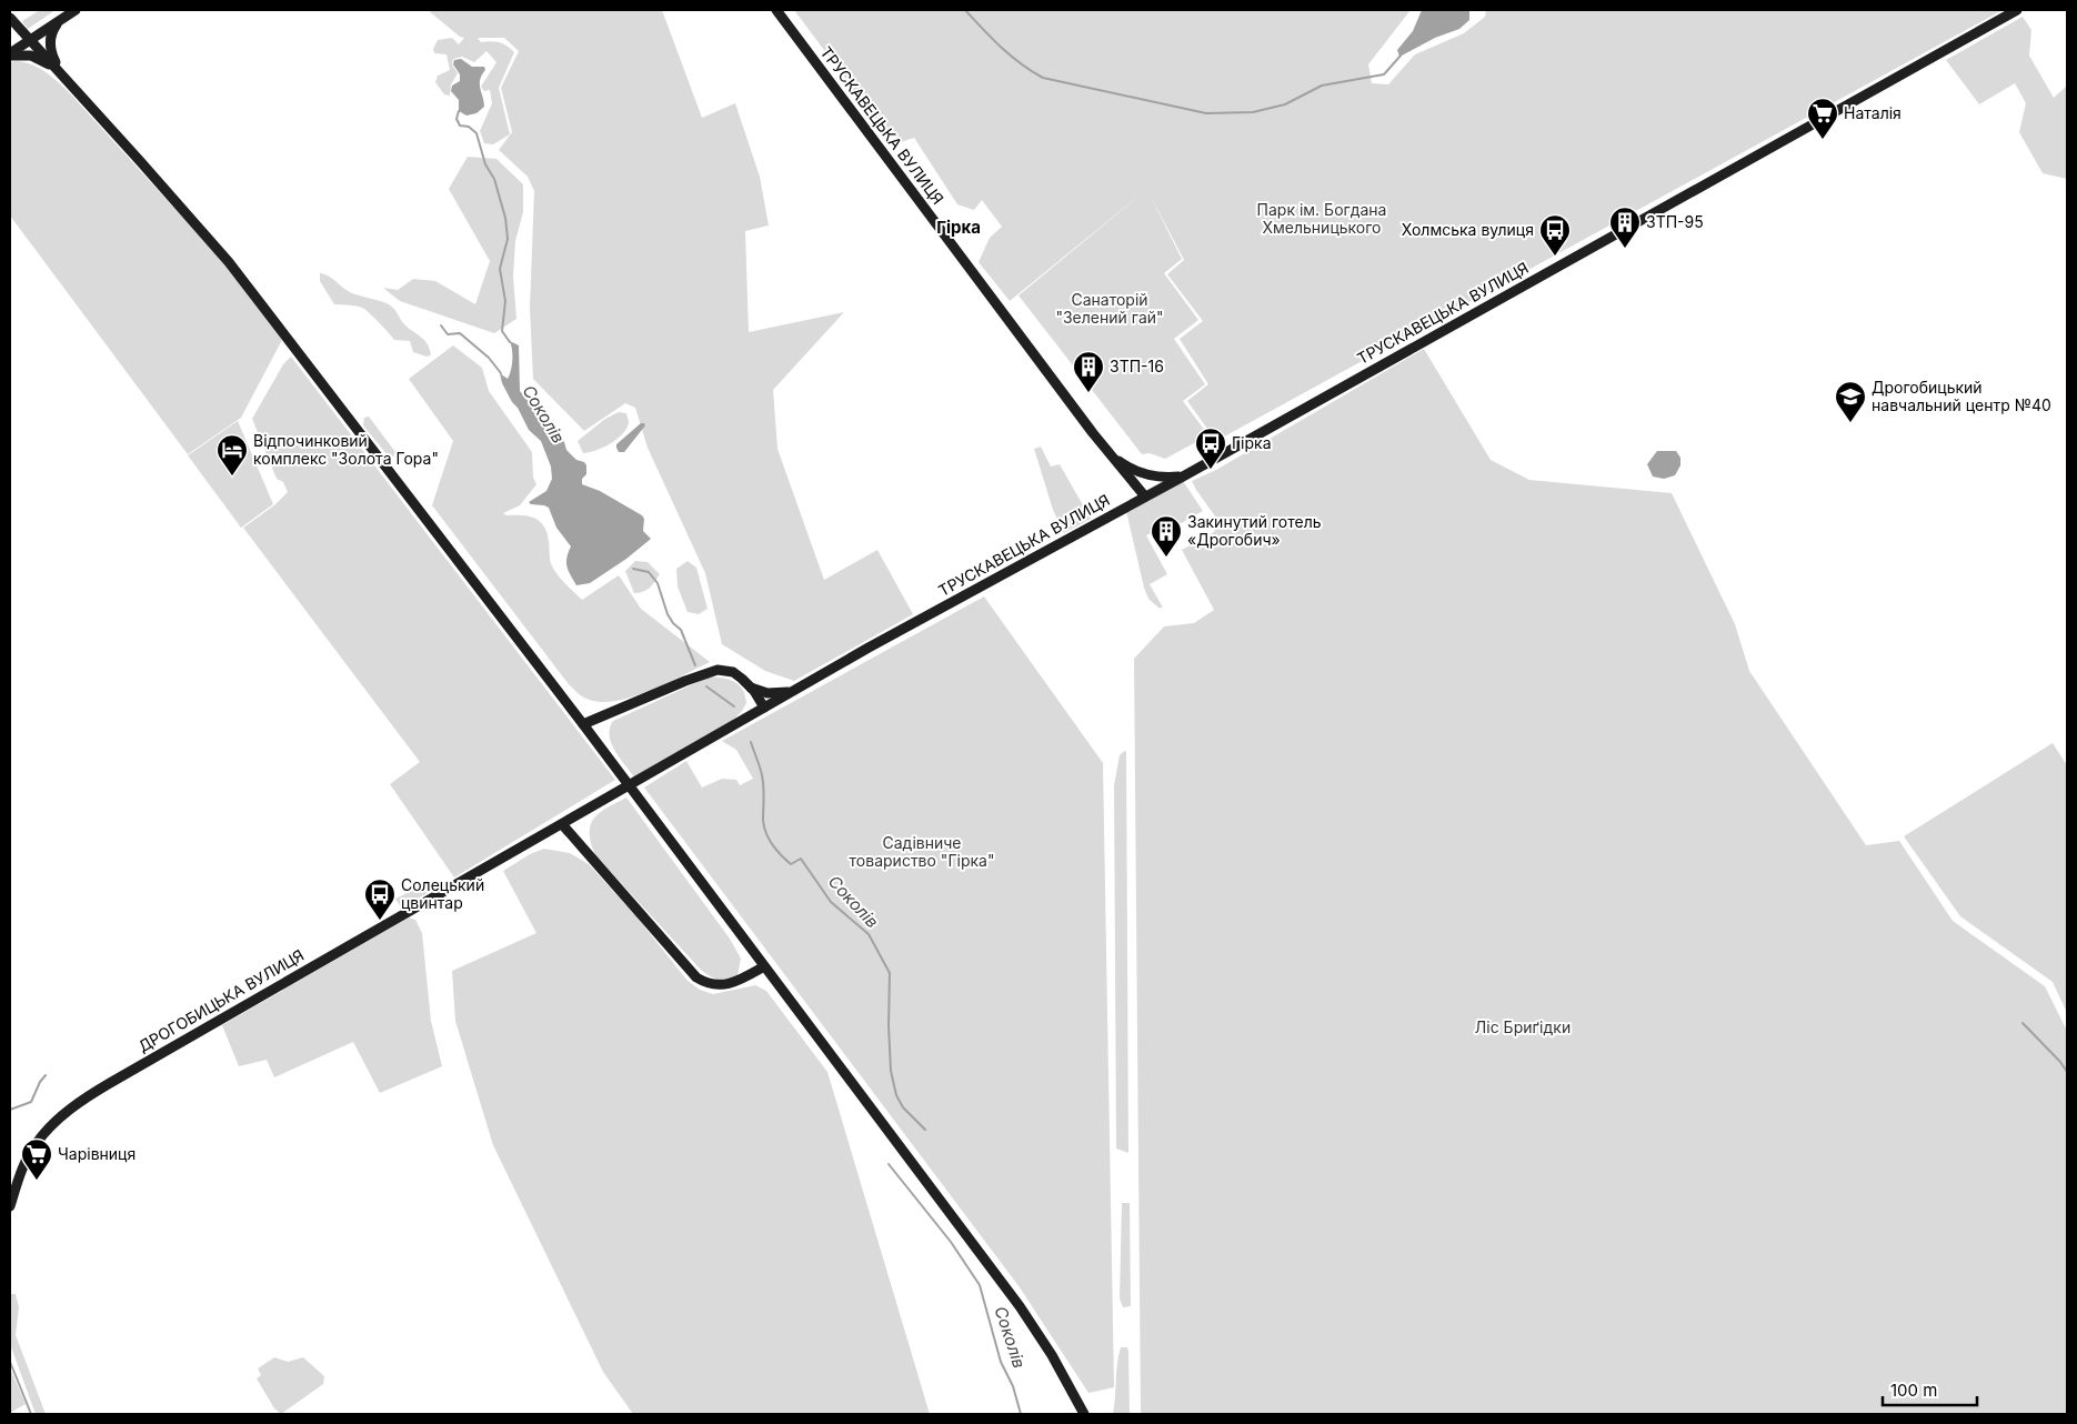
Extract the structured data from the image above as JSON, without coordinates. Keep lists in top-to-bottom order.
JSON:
{
  "streets": {
    "main road": ["ТРУСКАВЕЦЬКА ВУЛИЦЯ", "ДРОГОБИЦЬКА ВУЛИЦЯ"]
  },
  "crossings": [
    ["ТРУСКАВЕЦЬКА ВУЛИЦЯ", "ДРОГОБИЦЬКА ВУЛИЦЯ"]
  ],
  "districts": ["Гірка"],
  "water": ["Соколів"],
  "parks": [
    "Парк ім. Богдана Хмельницького",
    "Санаторій \"Зелений гай\"",
    "Садівниче товариство \"Гірка\"",
    "Ліс Бриґідки"
  ],
  "places": {
    "supermarket": ["Наталія", "Чарівниця"],
    "building": ["ЗТП-95", "ЗТП-16", "Закинутий готель «Дрогобич»"],
    "bus stop": ["Холмська вулиця", "Гірка", "Солецький цвинтар"],
    "school or university": ["Дрогобицький навчальний центр №40"],
    "hotel": ["Відпочинковий комплекс \"Золота Гора\""]
  },
  "scale_bar": "100 m"
}
